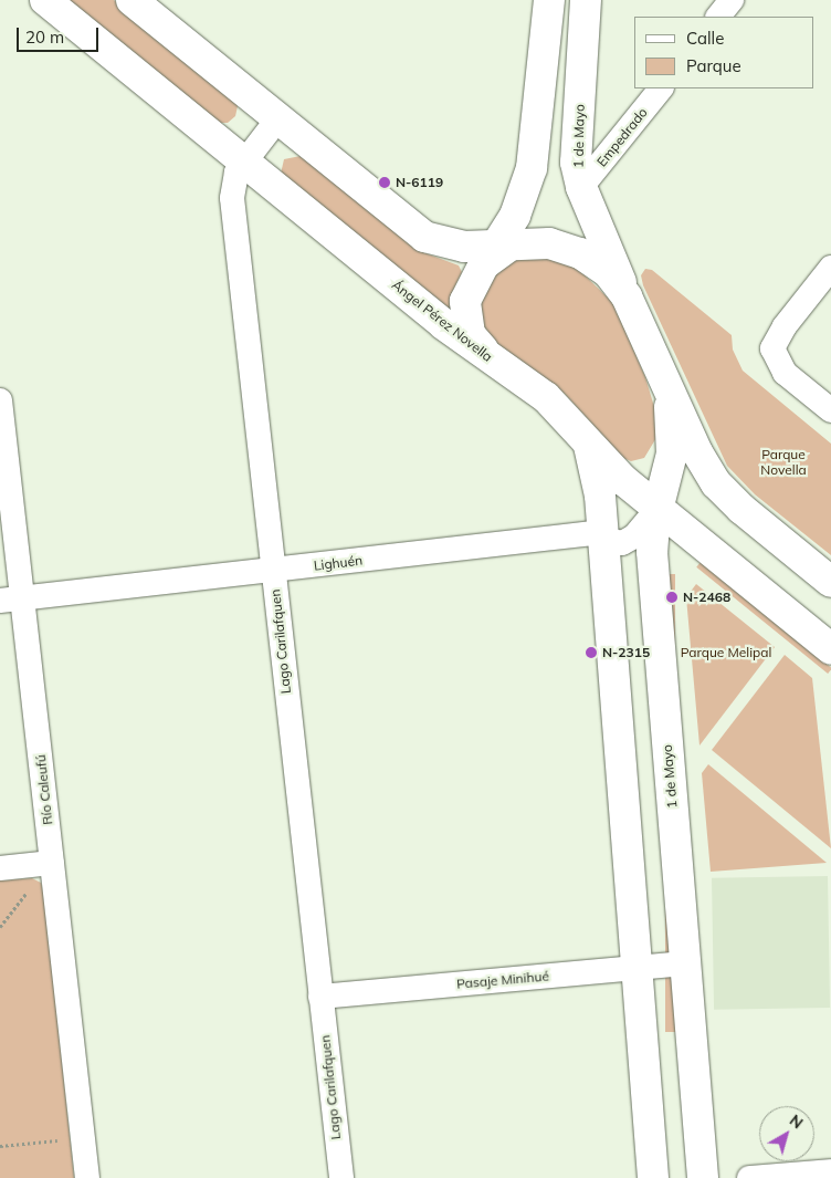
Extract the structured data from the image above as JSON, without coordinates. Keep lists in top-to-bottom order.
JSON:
{
  "streets": {
    "main road": ["1 de Mayo", "Ángel Pérez Novella"],
    "street": [
      "Empedrado",
      "Lighuén",
      "Lago Carilafquen",
      "Río Caleufú",
      "Pasaje Minihué"
    ]
  },
  "crossings": [
    ["1 de Mayo", "Empedrado"],
    ["1 de Mayo", "Ángel Pérez Novella"],
    ["1 de Mayo", "Lighuén"],
    ["1 de Mayo", "Pasaje Minihué"],
    ["Ángel Pérez Novella", "Lighuén"],
    ["Ángel Pérez Novella", "Lago Carilafquen"],
    ["Lighuén", "Lago Carilafquen"],
    ["Lighuén", "Río Caleufú"],
    ["Lago Carilafquen", "Pasaje Minihué"]
  ],
  "parks": ["Parque Novella", "Parque Melipal"],
  "places": ["N-6119", "N-2468", "N-2315"],
  "legend": ["Calle", "Parque"],
  "scale_bar": "20 m",
  "north": "top right"
}
